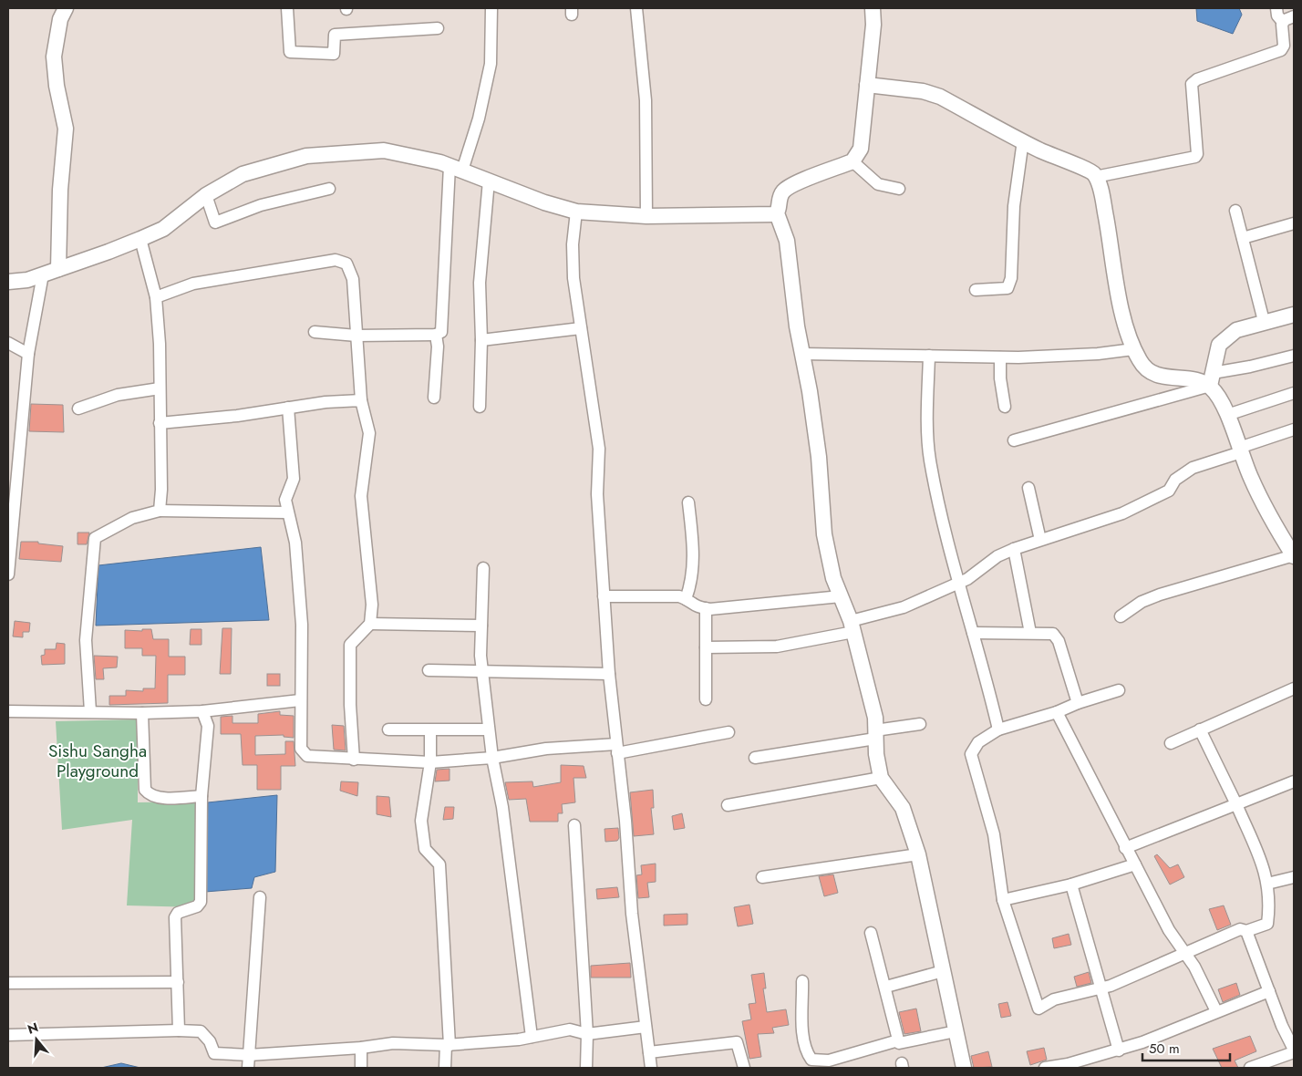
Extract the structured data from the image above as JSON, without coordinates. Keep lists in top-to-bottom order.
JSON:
{
  "parks": ["Sishu Sangha Playground"],
  "scale_bar": "50 m",
  "north": "top"
}
